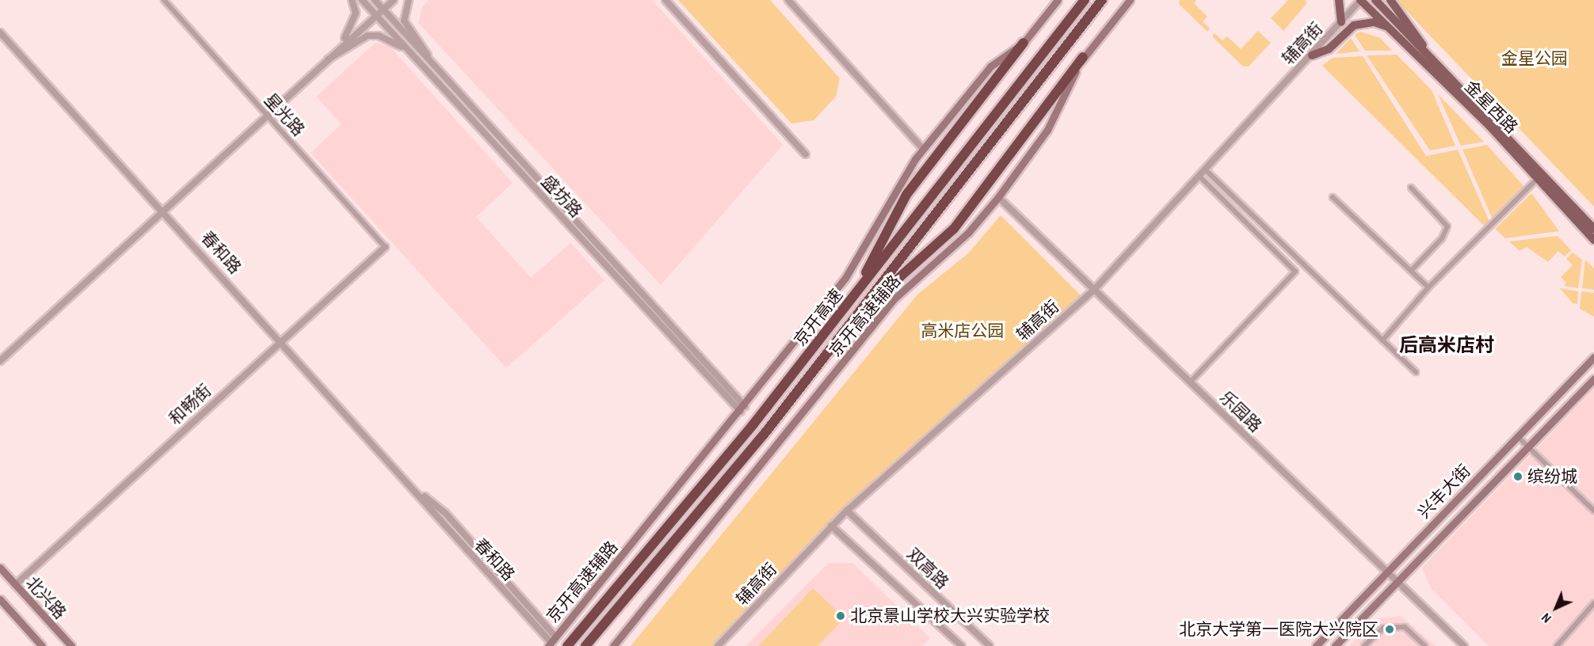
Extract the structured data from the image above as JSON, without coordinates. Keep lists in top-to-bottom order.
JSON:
{
  "streets": {
    "highway": ["京开高速"],
    "main road": [
      "金星西路",
      "京开高速辅路",
      "兴丰大街",
      "北兴路"
    ],
    "street": [
      "辅高街",
      "星光路",
      "盛坊路",
      "春和路",
      "和畅街",
      "乐园路",
      "双高路"
    ]
  },
  "crossings": [
    ["辅高街", "金星西路"],
    ["辅高街", "乐园路"],
    ["辅高街", "双高路"],
    ["星光路", "和畅街"],
    ["盛坊路", "京开高速辅路"],
    ["春和路", "京开高速辅路"],
    ["春和路", "和畅街"],
    ["京开高速辅路", "乐园路"],
    ["和畅街", "北兴路"],
    ["乐园路", "兴丰大街"]
  ],
  "districts": ["后高米店村"],
  "parks": ["金星公园", "高米店公园"],
  "places": ["缤纷城", "北京景山学校大兴实验学校", "北京大学第一医院大兴院区"],
  "north": "bottom left"
}
